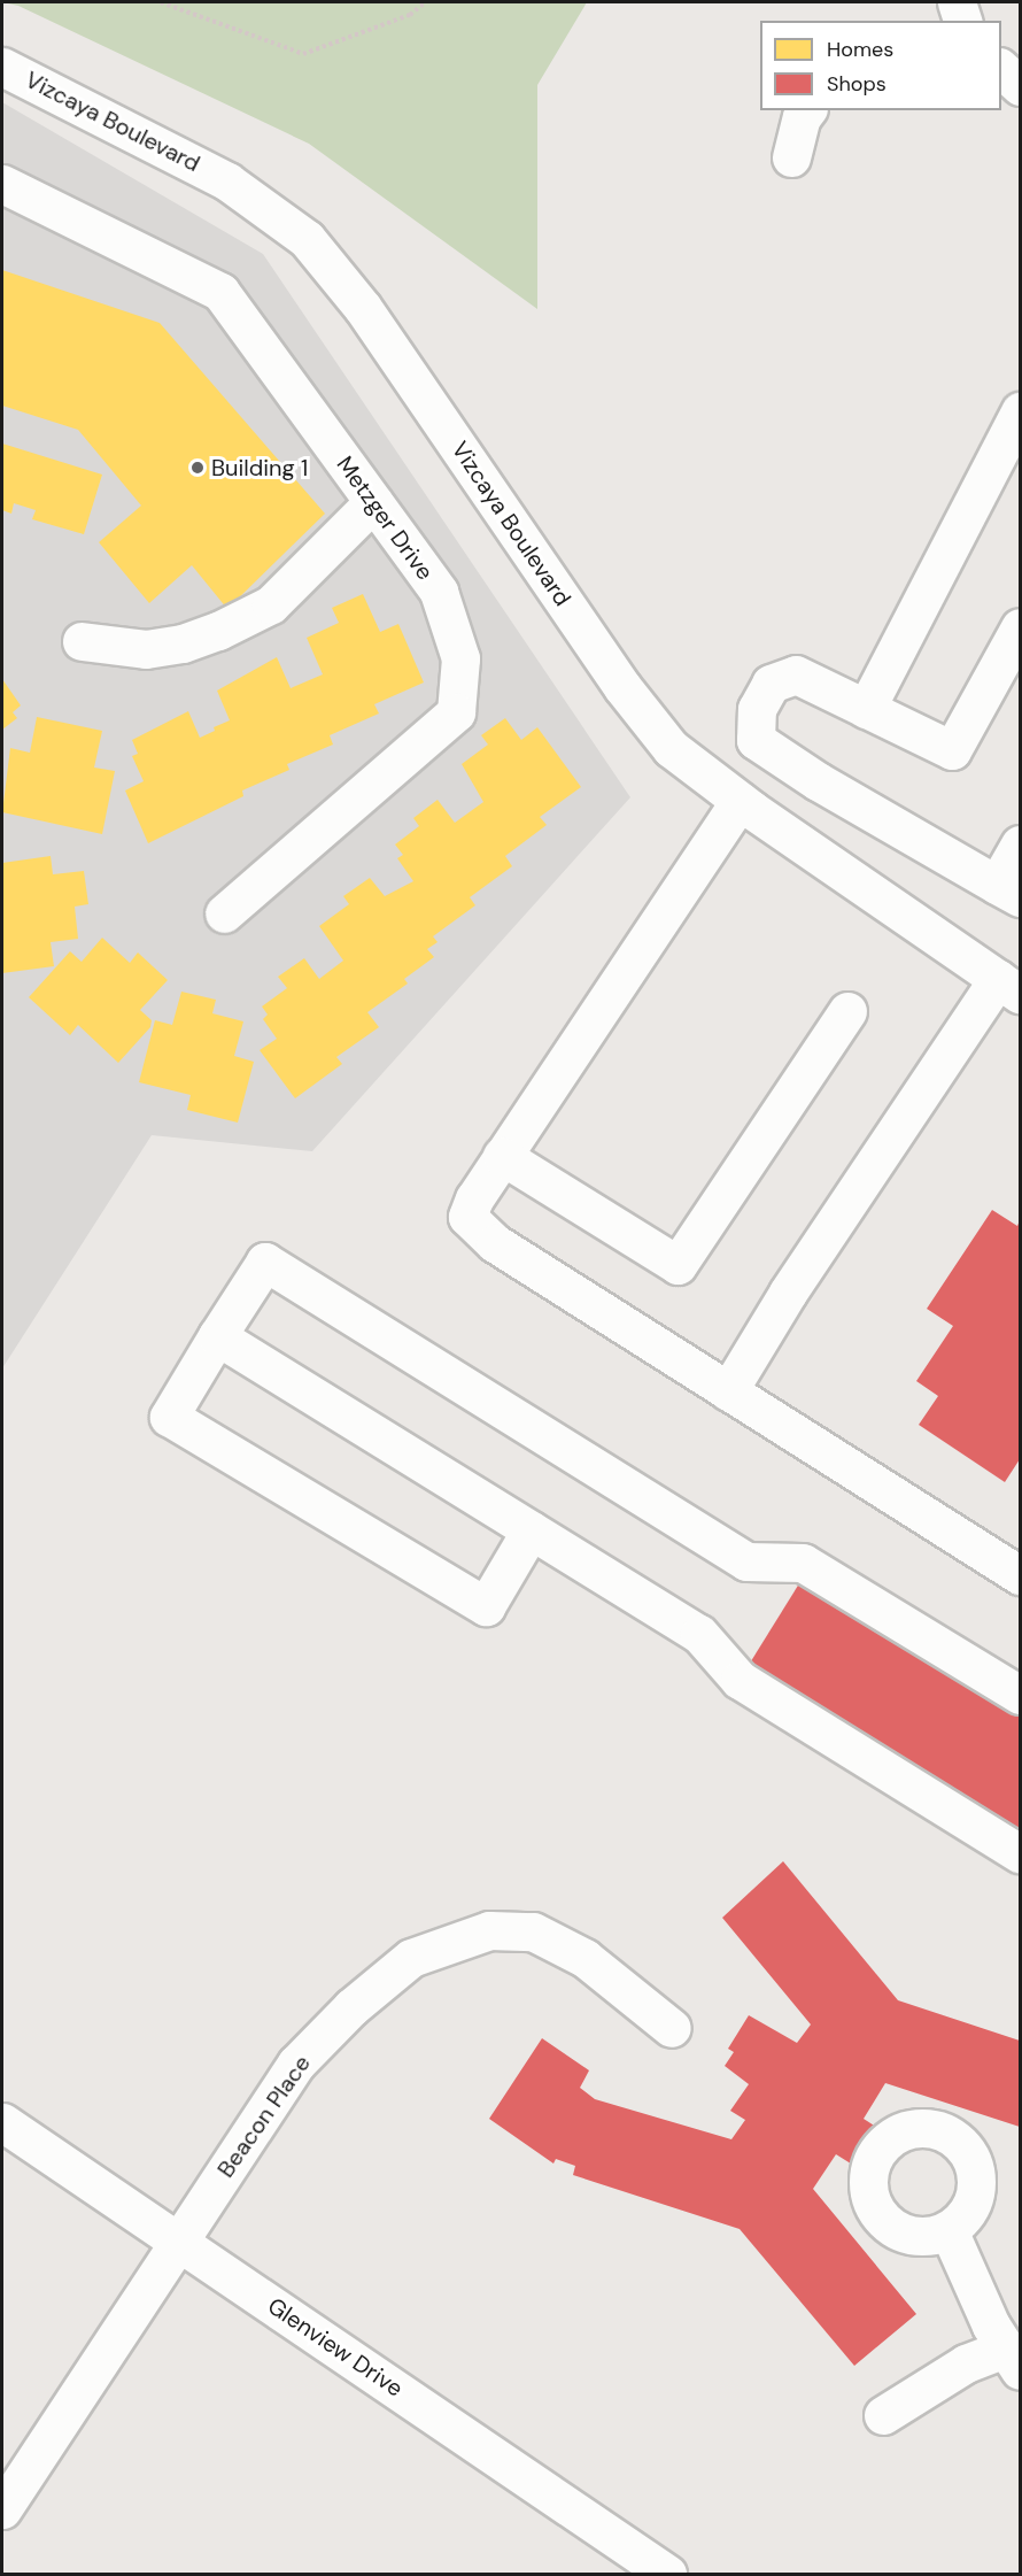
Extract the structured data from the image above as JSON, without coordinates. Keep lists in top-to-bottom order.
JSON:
{
  "streets": {
    "street": [
      "Vizcaya Boulevard",
      "Metzger Drive",
      "Beacon Place",
      "Glenview Drive"
    ]
  },
  "crossings": [
    ["Beacon Place", "Glenview Drive"]
  ],
  "places": ["Building 1"],
  "legend": ["Homes", "Shops"]
}
